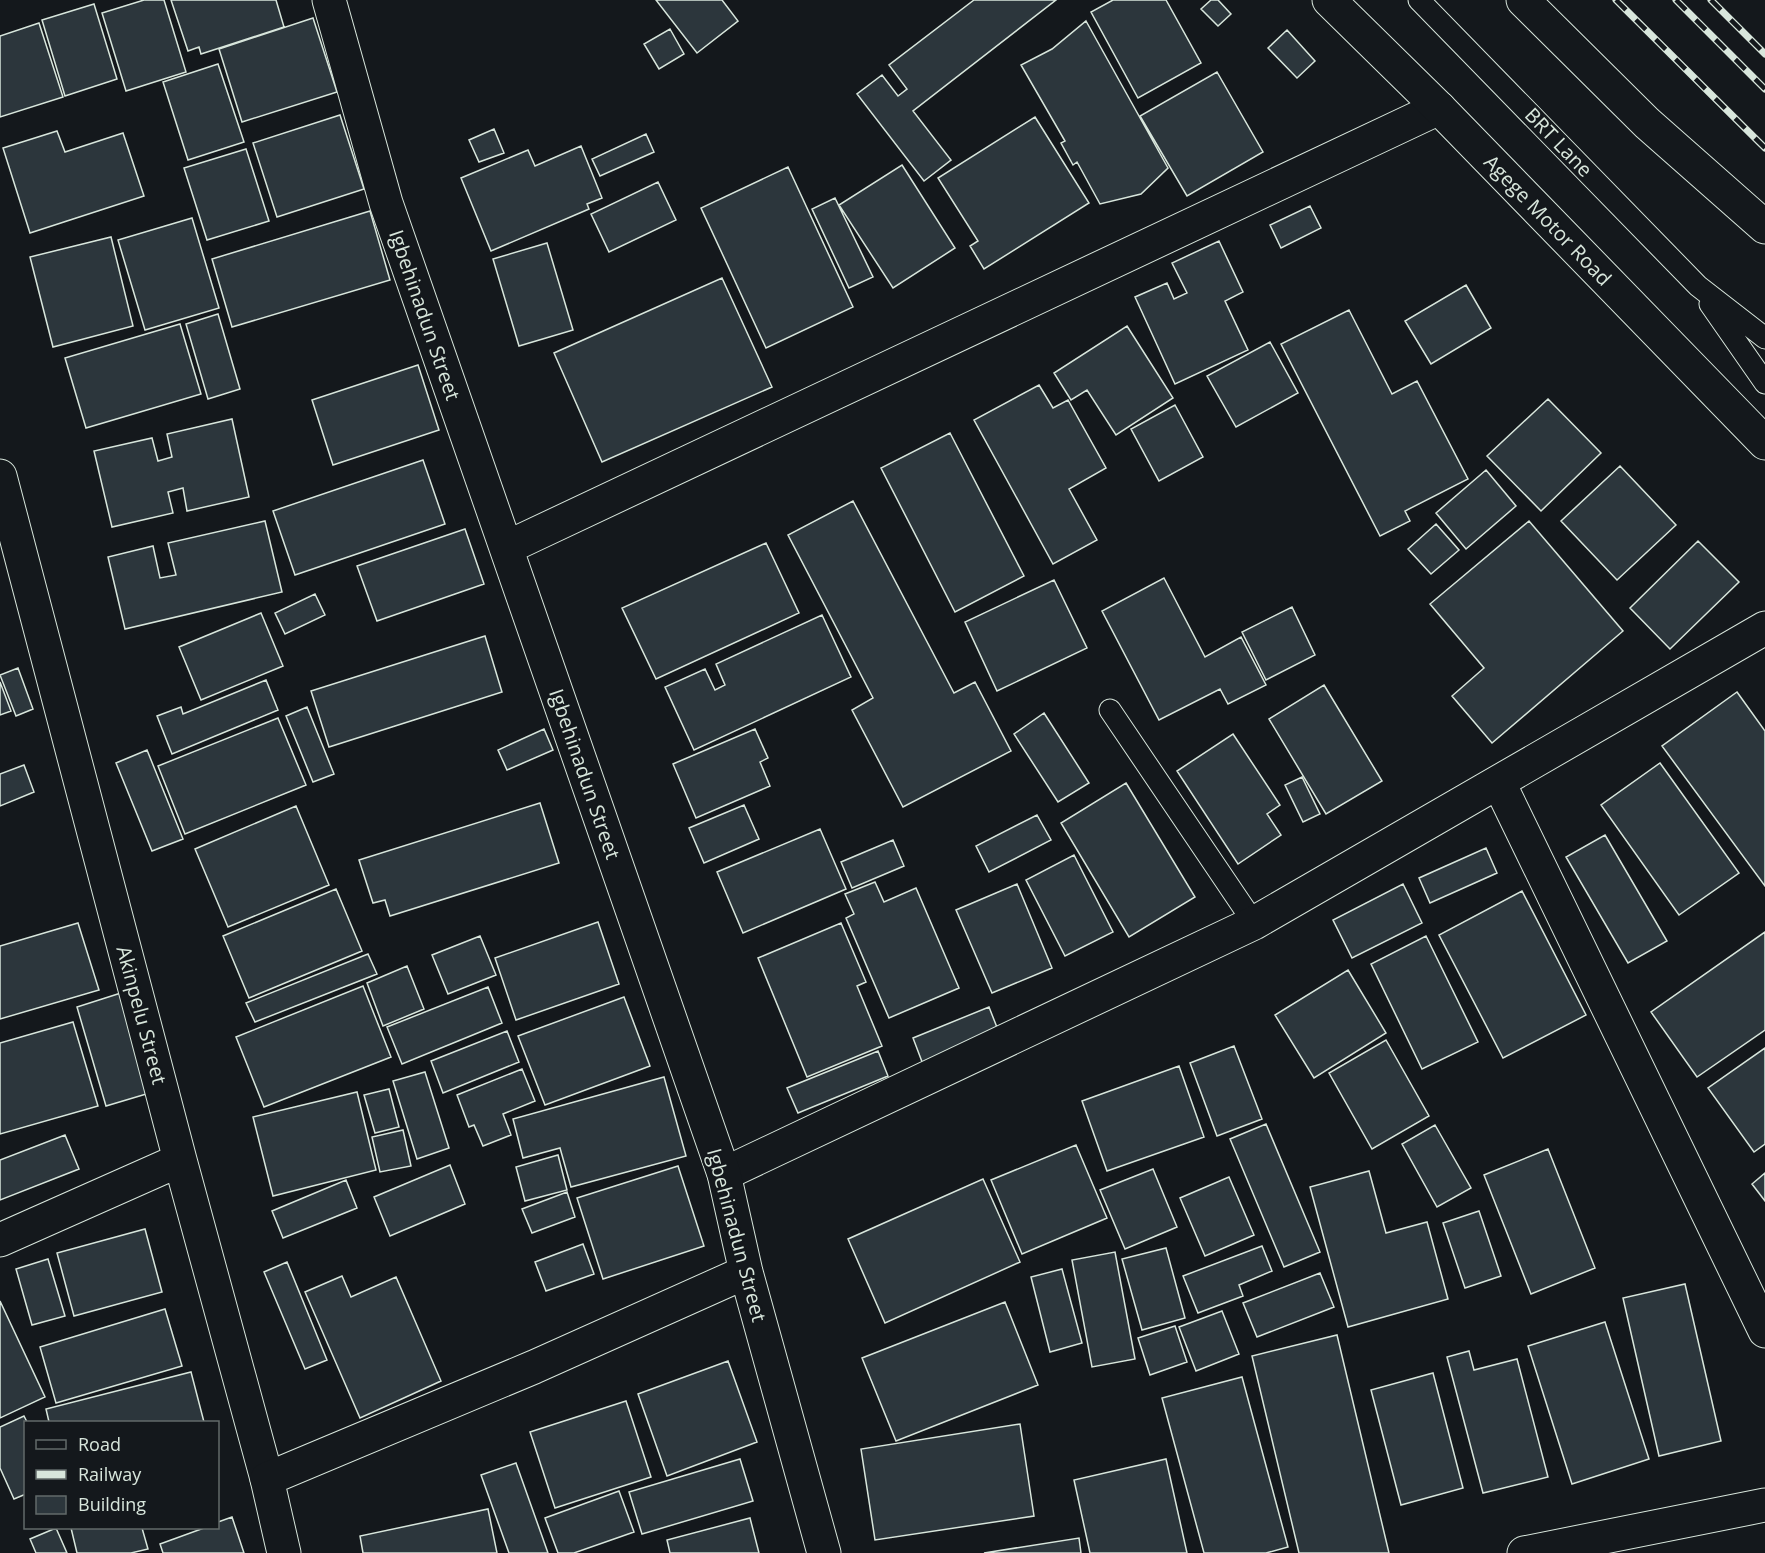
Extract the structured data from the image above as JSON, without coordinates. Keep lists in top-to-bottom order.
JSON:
{
  "streets": {
    "main road": ["Agege Motor Road", "Igbehinadun Street", "Akinpelu Street"],
    "lane": ["BRT Lane"]
  },
  "legend": ["Road", "Railway", "Building"]
}
